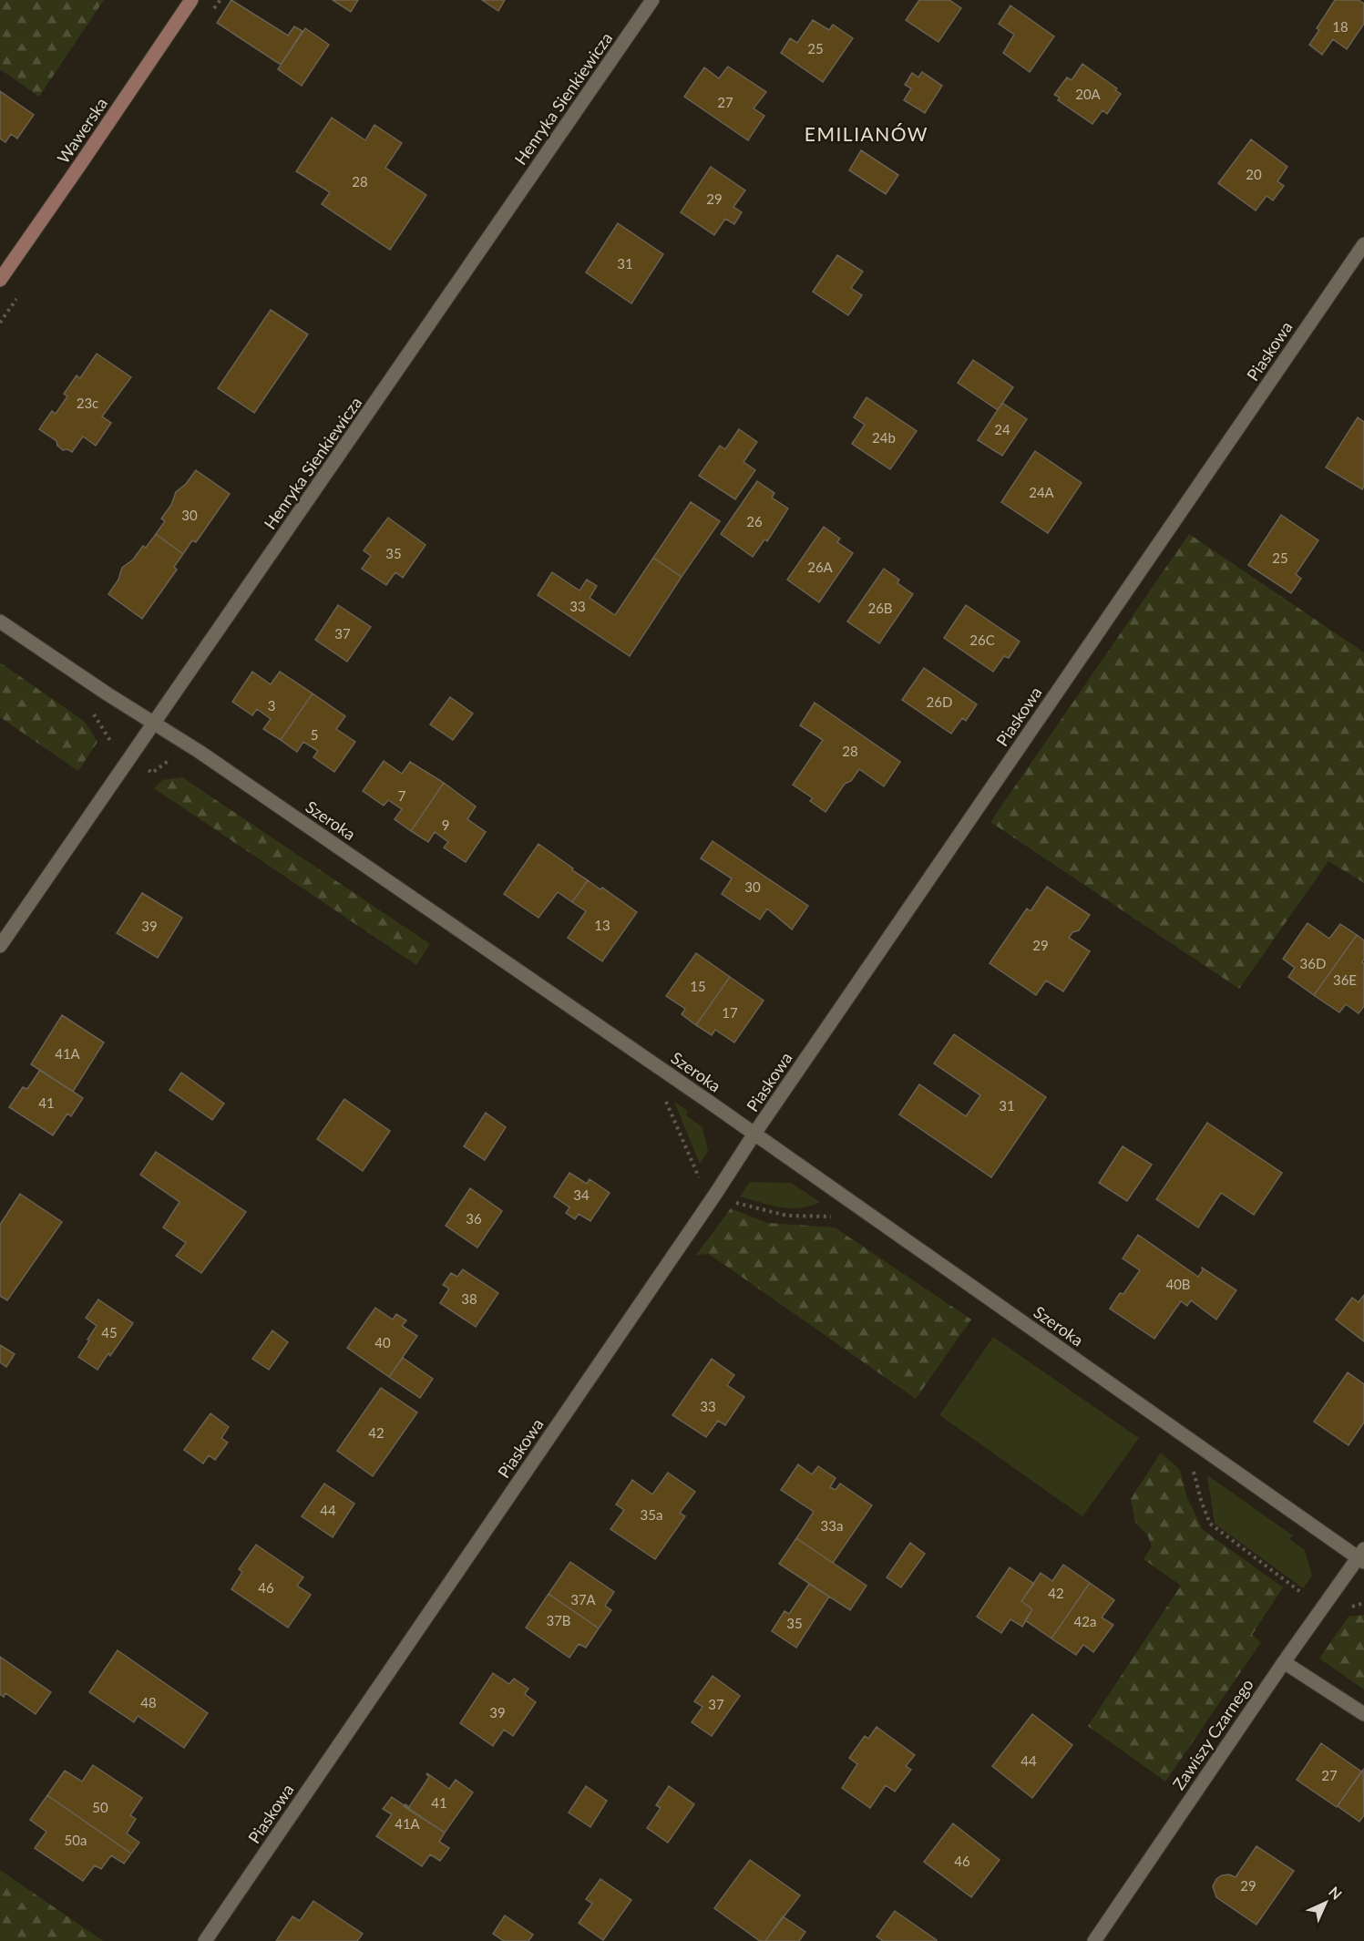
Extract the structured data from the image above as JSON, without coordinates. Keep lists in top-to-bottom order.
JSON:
{
  "streets": {
    "street": [
      "Henryka Sienkiewicza",
      "Wawerska",
      "Piaskowa",
      "Szeroka",
      "Zawiszy Czarnego"
    ]
  },
  "crossings": [
    ["Henryka Sienkiewicza", "Szeroka"],
    ["Piaskowa", "Szeroka"],
    ["Szeroka", "Zawiszy Czarnego"]
  ],
  "districts": ["EMILIANÓW"],
  "house_numbers": [
    "18",
    "25",
    "20A",
    "27",
    "20",
    "28",
    "29",
    "31",
    "23c",
    "24",
    "24b",
    "24A",
    "30",
    "26",
    "35",
    "25",
    "26A",
    "33",
    "26B",
    "37",
    "26C",
    "26D",
    "3",
    "5",
    "28",
    "7",
    "9",
    "30",
    "13",
    "39",
    "29",
    "36D",
    "36E",
    "15",
    "17",
    "41A",
    "41",
    "31",
    "34",
    "36",
    "40B",
    "38",
    "45",
    "40",
    "33",
    "42",
    "44",
    "35a",
    "33a",
    "46",
    "42",
    "37A",
    "37B",
    "42a",
    "35",
    "48",
    "37",
    "39",
    "44",
    "27",
    "41",
    "50",
    "41A",
    "50a",
    "46",
    "29"
  ],
  "north": "top right"
}
